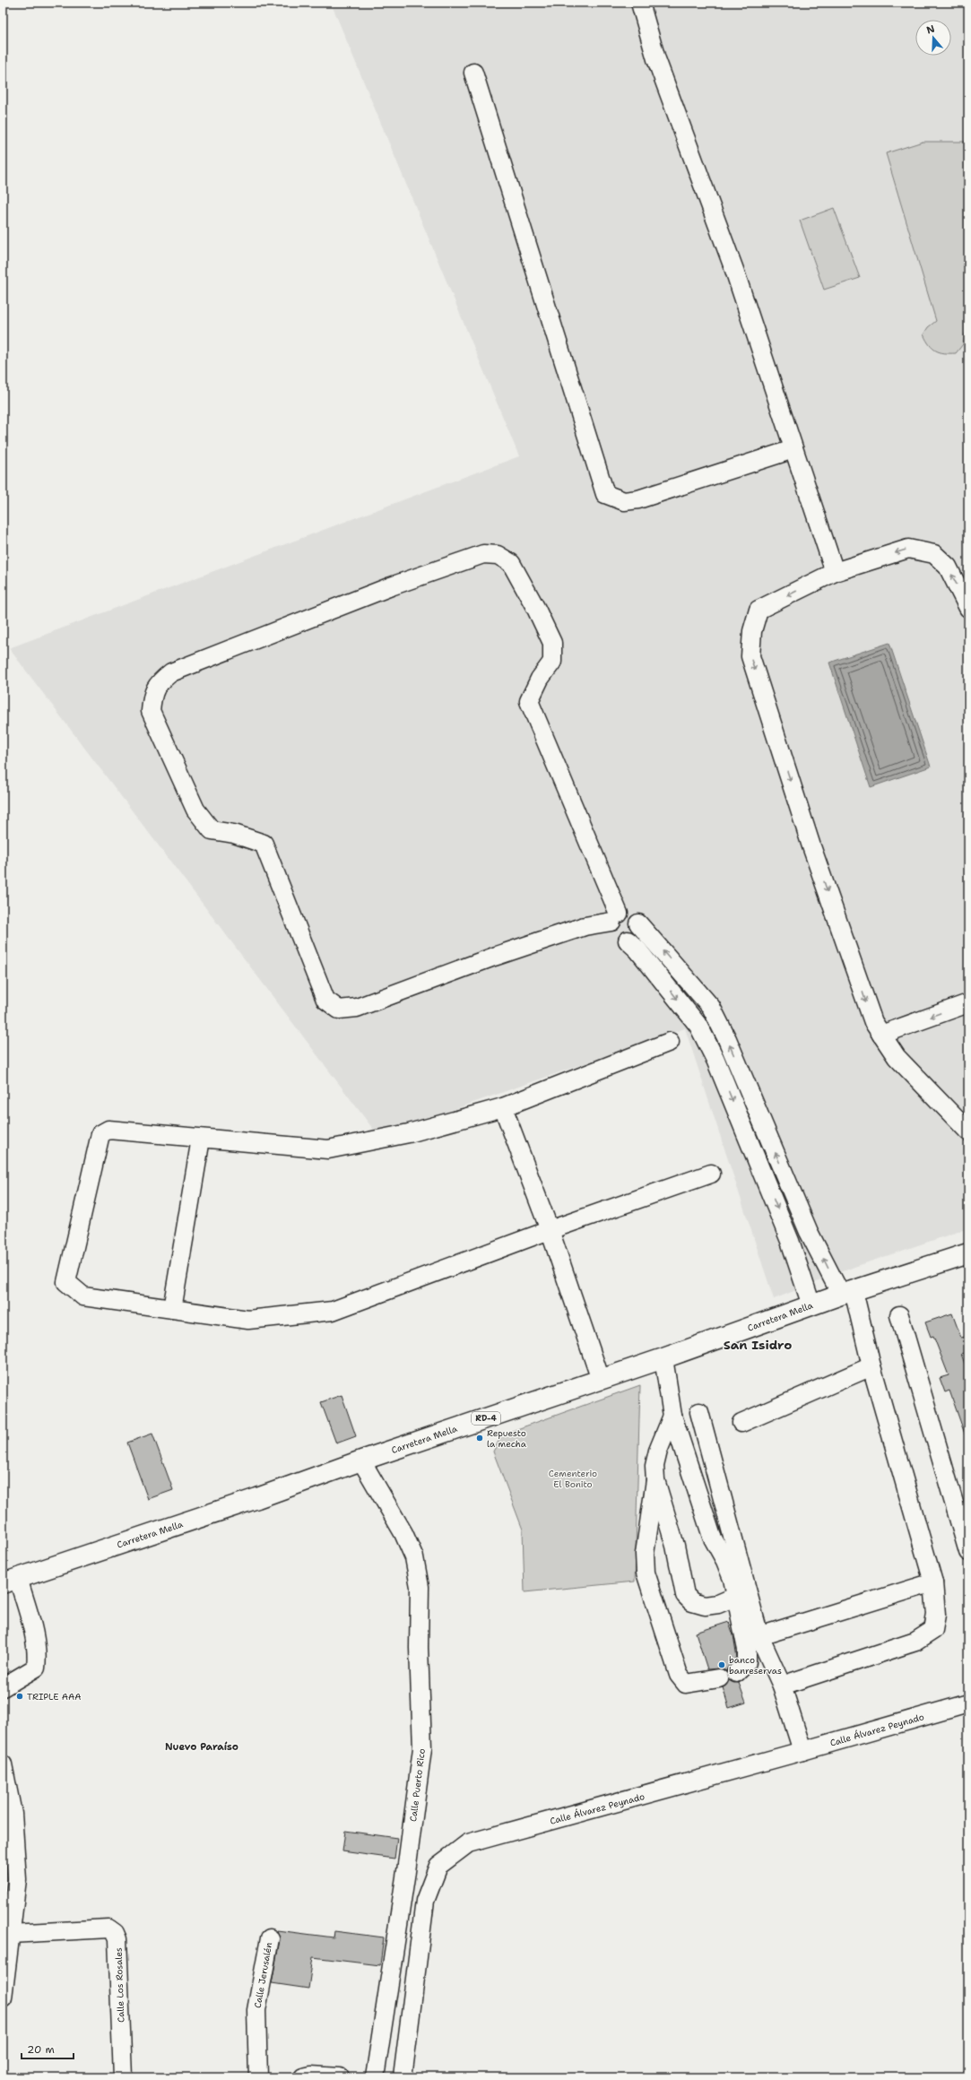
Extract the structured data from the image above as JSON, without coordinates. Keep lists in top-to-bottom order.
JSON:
{
  "streets": {
    "main road": ["Carretera Mella", "RD-4"],
    "street": [
      "Calle Álvarez Peynado",
      "Calle Puerto Rico",
      "Calle Jerusalén",
      "Calle Los Rosales"
    ]
  },
  "crossings": [
    ["Carretera Mella", "Calle Puerto Rico"]
  ],
  "districts": ["San Isidro", "Nuevo Paraíso"],
  "parks": ["Cementerio El Bonito"],
  "places": ["Repuesto la mecha", "banco banreservas", "TRIPLE AAA"],
  "scale_bar": "20 m",
  "north": "top"
}
